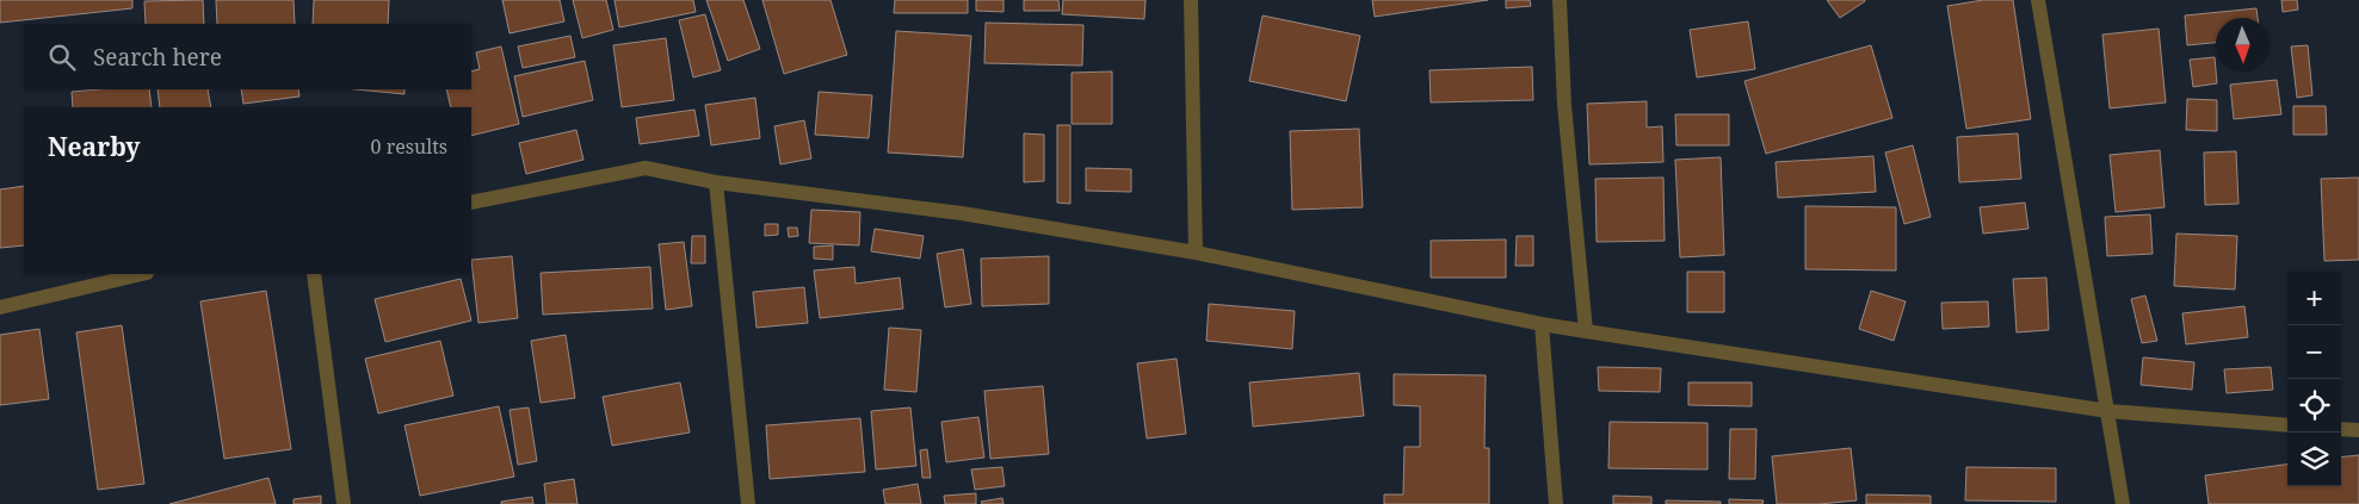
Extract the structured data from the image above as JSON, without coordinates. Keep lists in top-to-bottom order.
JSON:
{
  "north": "bottom",
  "page": {
    "search": "Search here",
    "heading": ["Nearby", "0 results"],
    "map_buttons": ["+", "−"]
  }
}
